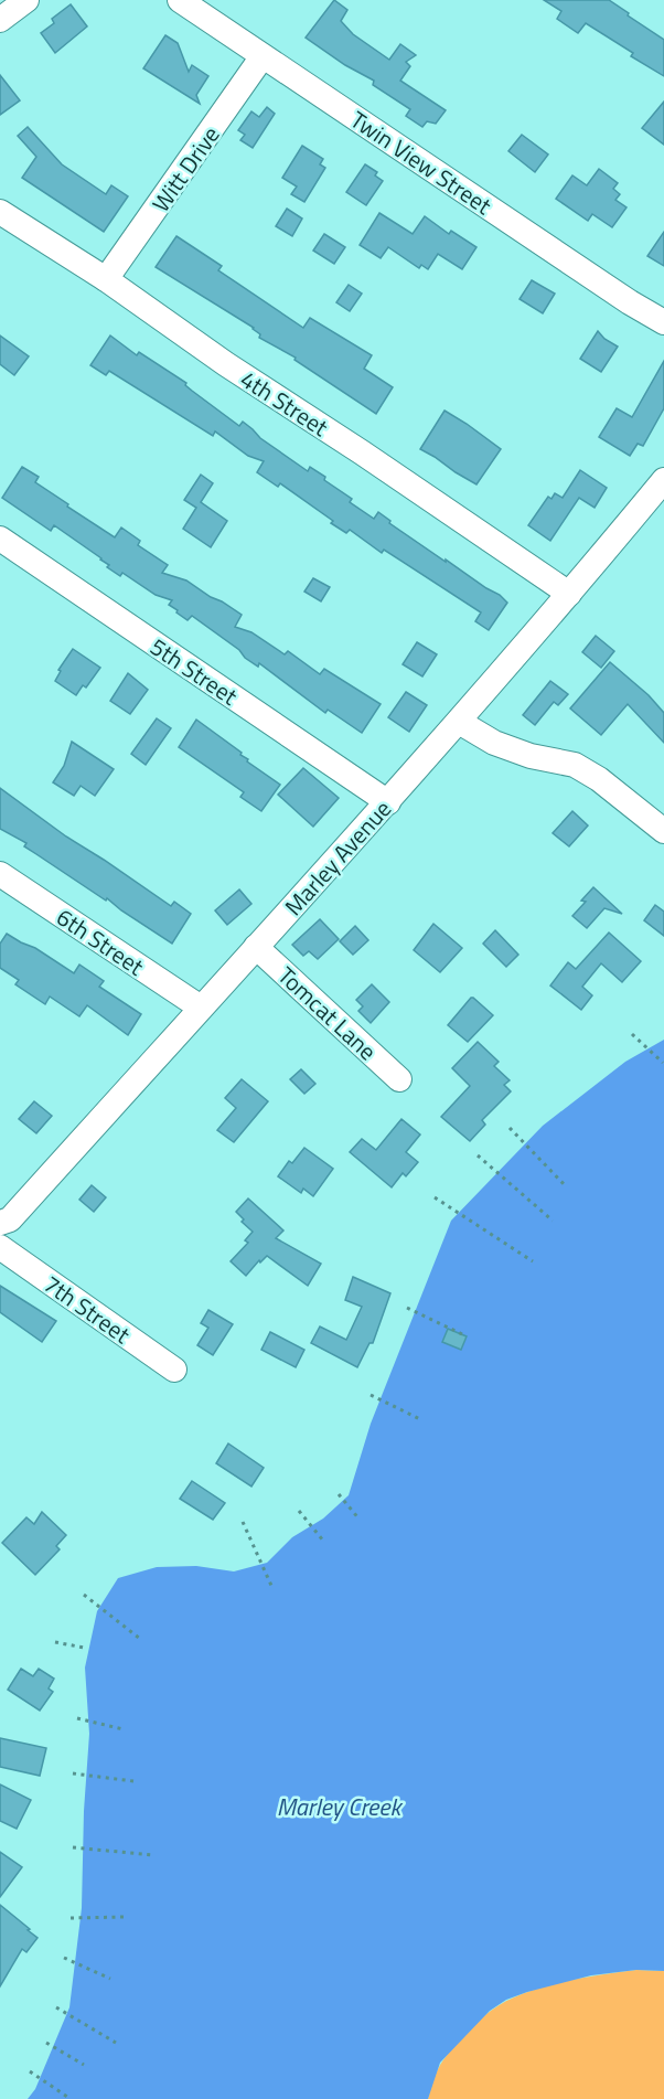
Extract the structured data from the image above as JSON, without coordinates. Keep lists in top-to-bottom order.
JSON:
{
  "streets": {
    "street": [
      "Twin View Street",
      "Witt Drive",
      "4th Street",
      "5th Street",
      "Marley Avenue",
      "6th Street",
      "Tomcat Lane",
      "7th Street"
    ]
  },
  "crossings": [
    ["Twin View Street", "Witt Drive"],
    ["Witt Drive", "4th Street"],
    ["4th Street", "Marley Avenue"],
    ["5th Street", "Marley Avenue"],
    ["Marley Avenue", "6th Street"],
    ["Marley Avenue", "Tomcat Lane"]
  ],
  "water": ["Marley Creek"]
}
